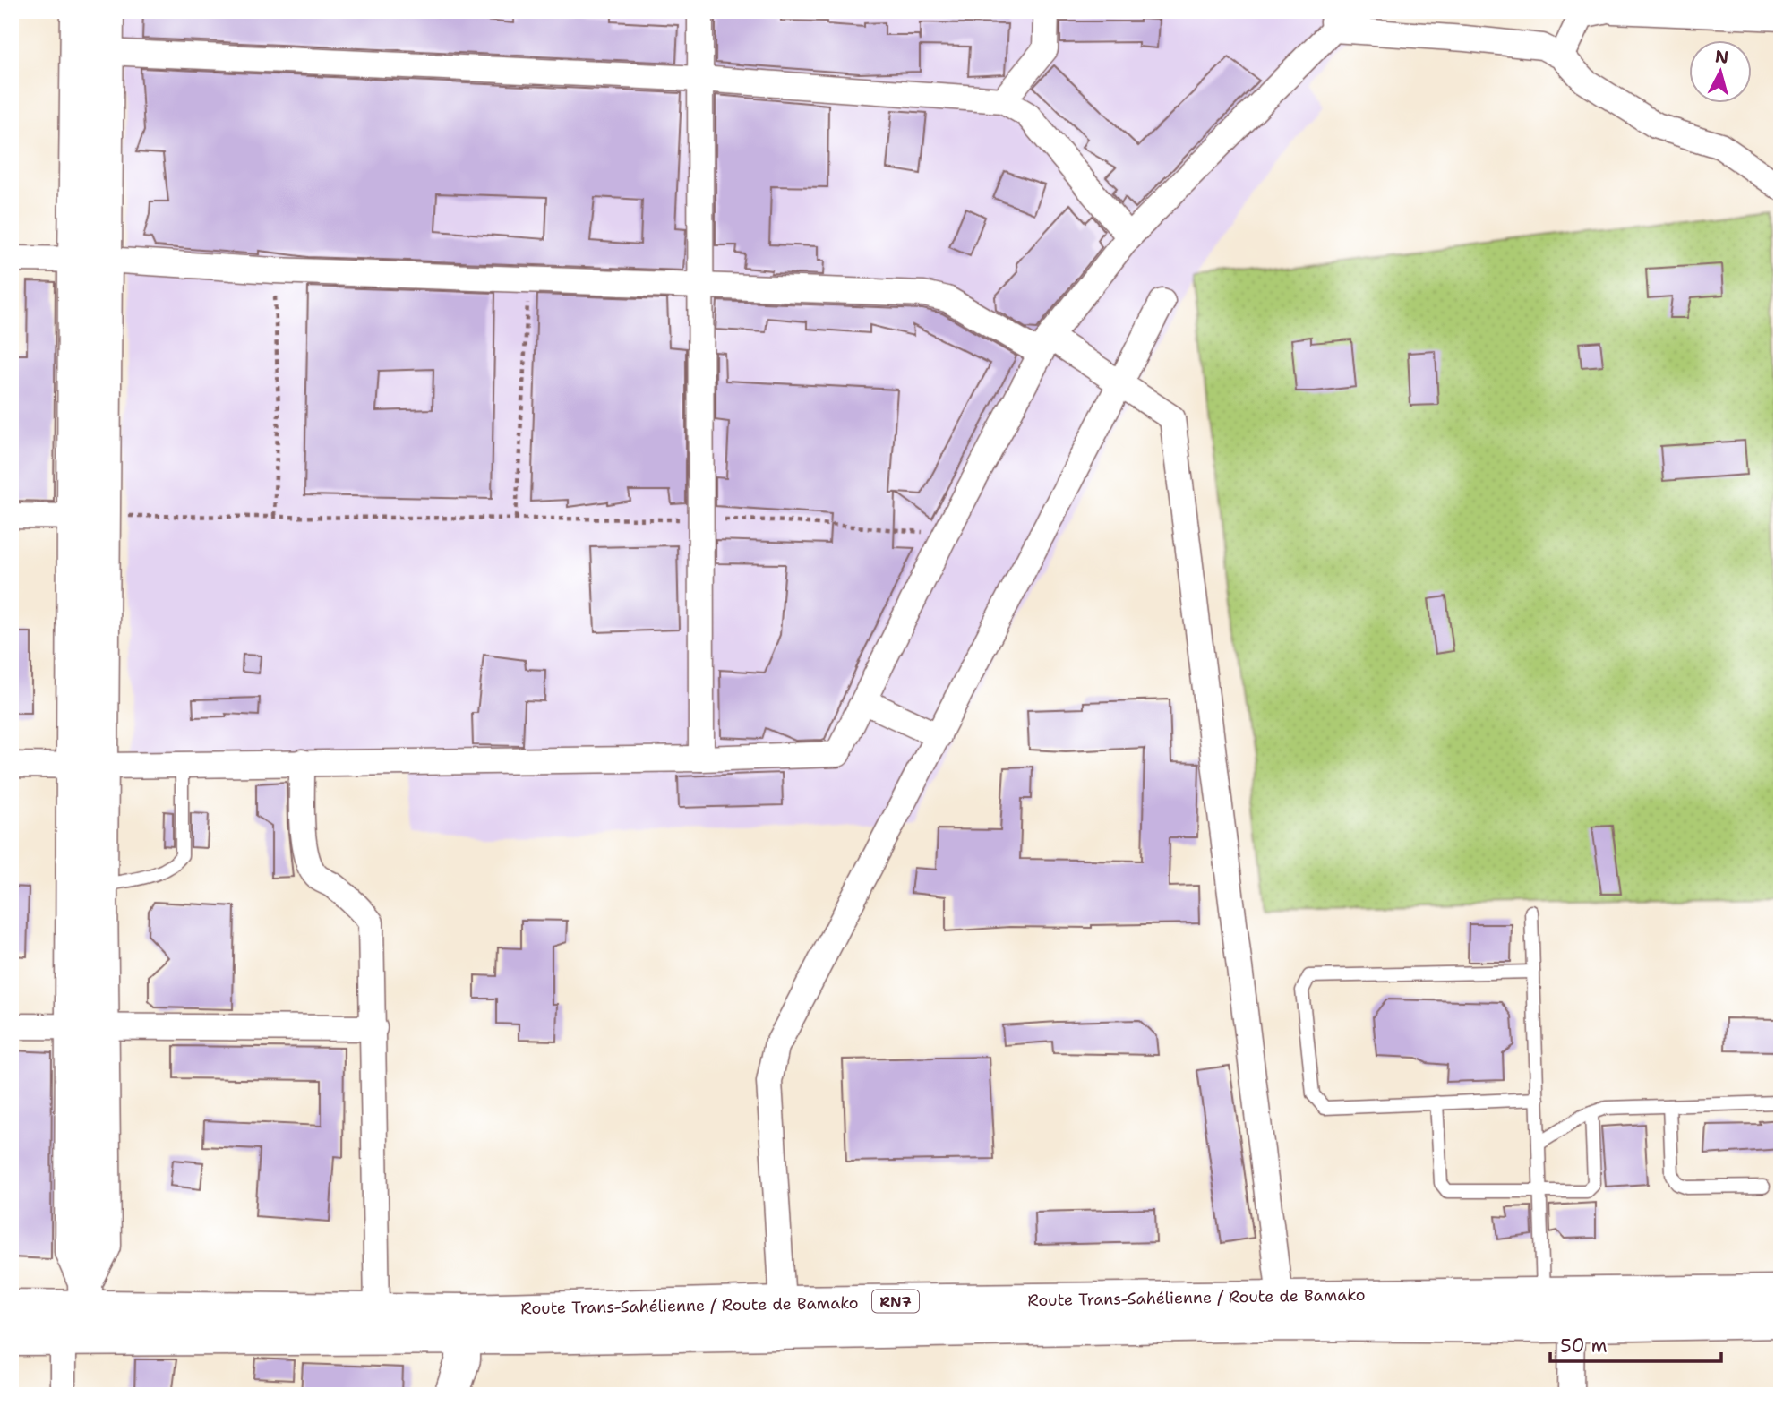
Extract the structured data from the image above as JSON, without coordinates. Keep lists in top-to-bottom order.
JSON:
{
  "streets": {
    "main road": ["Route Trans-Sahélienne / Route de Bamako", "RN7"]
  },
  "scale_bar": "50 m",
  "north": "top"
}
